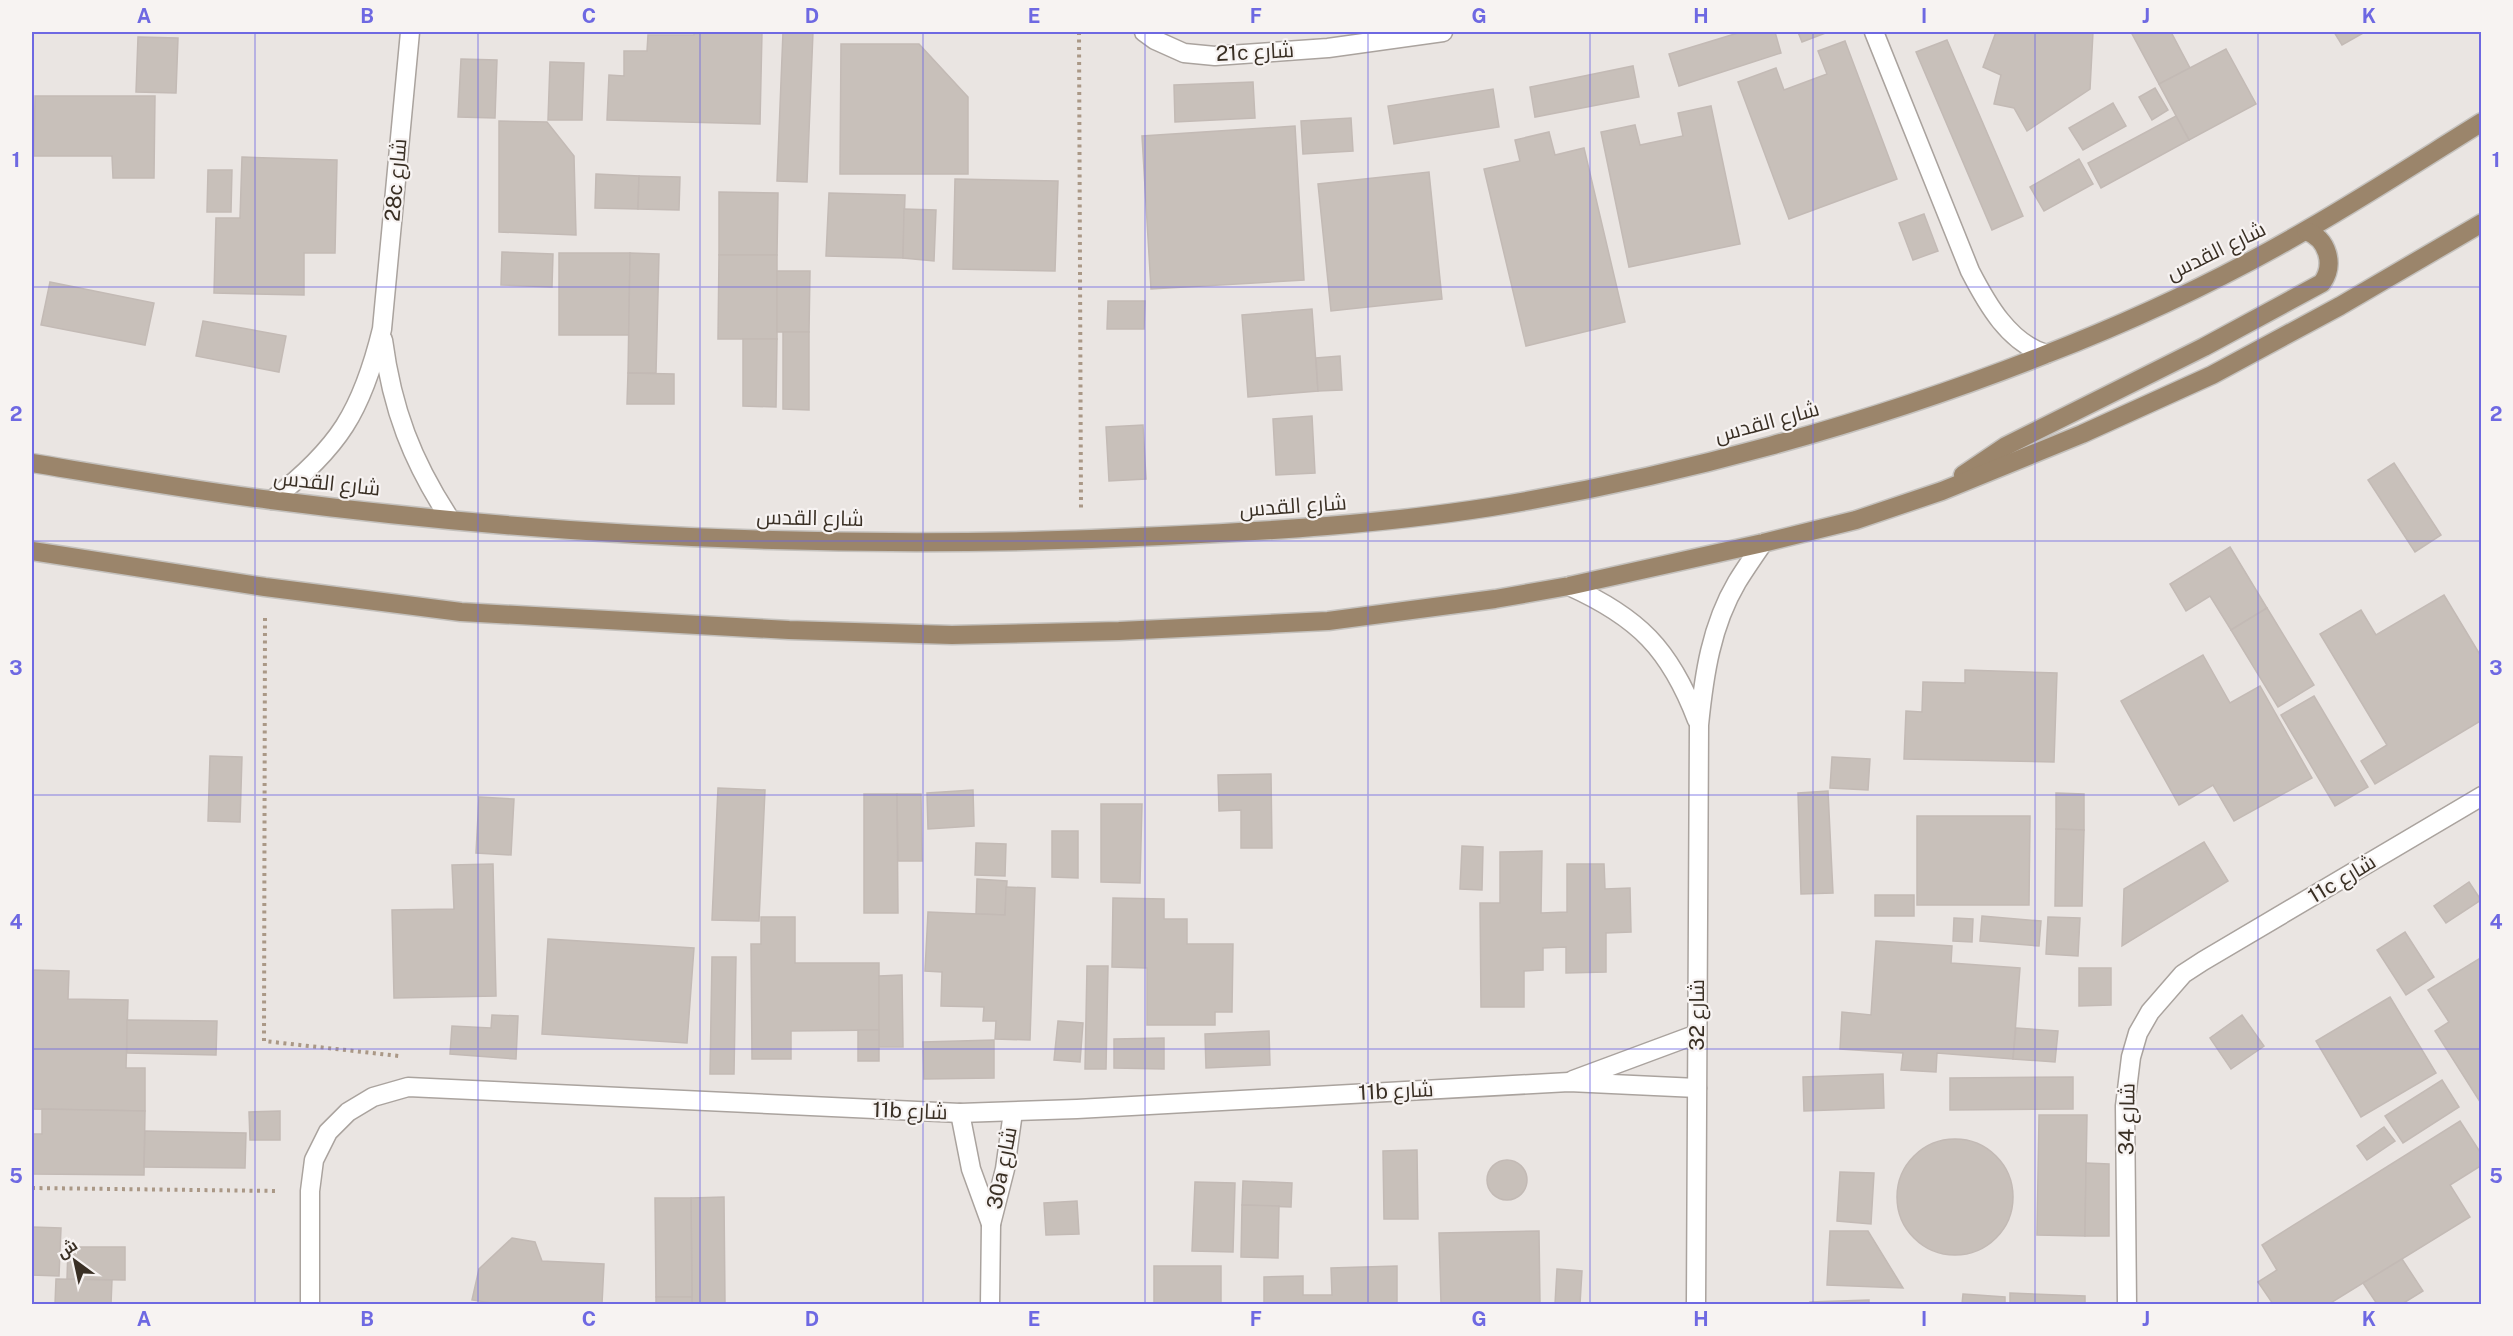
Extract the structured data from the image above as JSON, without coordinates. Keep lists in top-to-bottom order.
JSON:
{
  "streets": {
    "main road": ["شارع القدس"],
    "street": [
      "21c شارع",
      "28c شارع",
      "11c شارع",
      "شارع 32",
      "11b شارع",
      "شارع 34",
      "30a شارع"
    ]
  },
  "crossings": [
    ["28c شارع", "شارع القدس"],
    ["11c شارع", "شارع 34"],
    ["شارع 32", "11b شارع"],
    ["11b شارع", "30a شارع"]
  ],
  "north": "top left",
  "grid": {
    "columns": [
      "A",
      "B",
      "C",
      "D",
      "E",
      "F",
      "G",
      "H",
      "I",
      "J",
      "K"
    ],
    "rows": [
      "1",
      "2",
      "3",
      "4",
      "5"
    ]
  }
}
